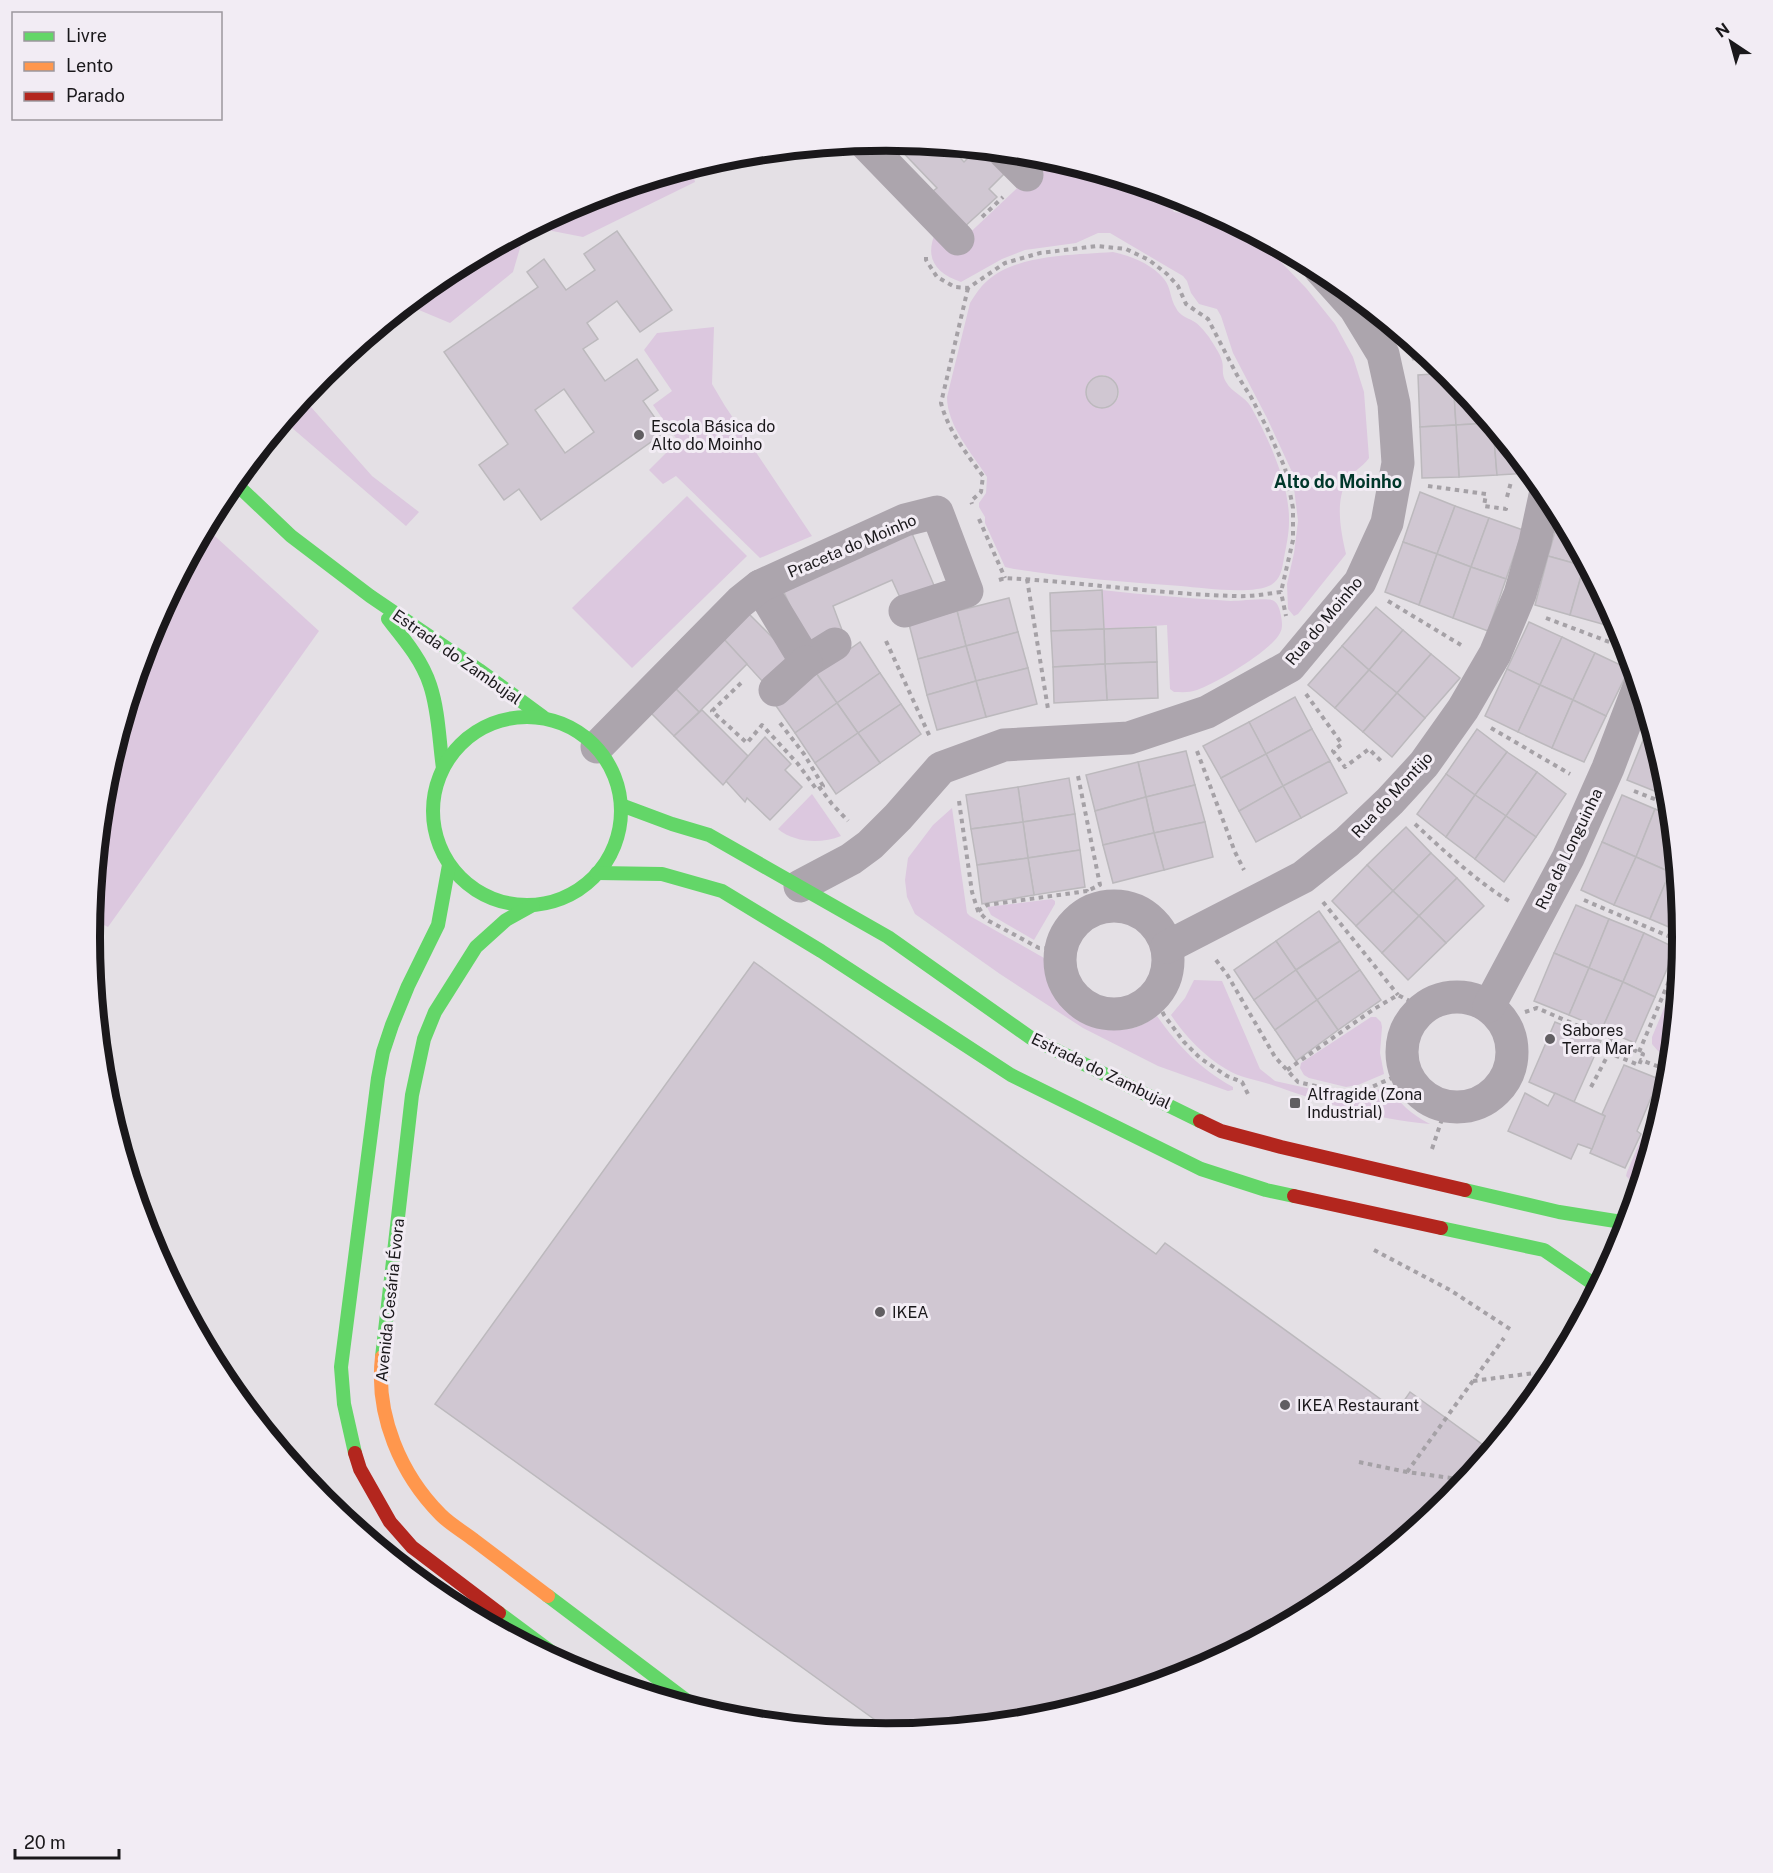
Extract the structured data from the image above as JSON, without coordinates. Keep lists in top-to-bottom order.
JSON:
{
  "streets": {
    "street": [
      "Praceta do Moinho",
      "Rua do Moinho",
      "Estrada do Zambujal",
      "Rua do Montijo",
      "Rua da Longuinha",
      "Avenida Cesária Évora"
    ]
  },
  "crossings": [
    ["Praceta do Moinho", "Estrada do Zambujal"],
    ["Praceta do Moinho", "Avenida Cesária Évora"],
    ["Rua do Moinho", "Estrada do Zambujal"],
    ["Estrada do Zambujal", "Avenida Cesária Évora"]
  ],
  "districts": ["Alto do Moinho"],
  "places": {
    "other": [
      "Escola Básica do Alto do Moinho",
      "Sabores Terra Mar",
      "IKEA",
      "IKEA Restaurant"
    ],
    "transit": ["Alfragide (Zona Industrial)"]
  },
  "legend": ["Livre", "Lento", "Parado"],
  "scale_bar": "20 m",
  "north": "top left"
}
